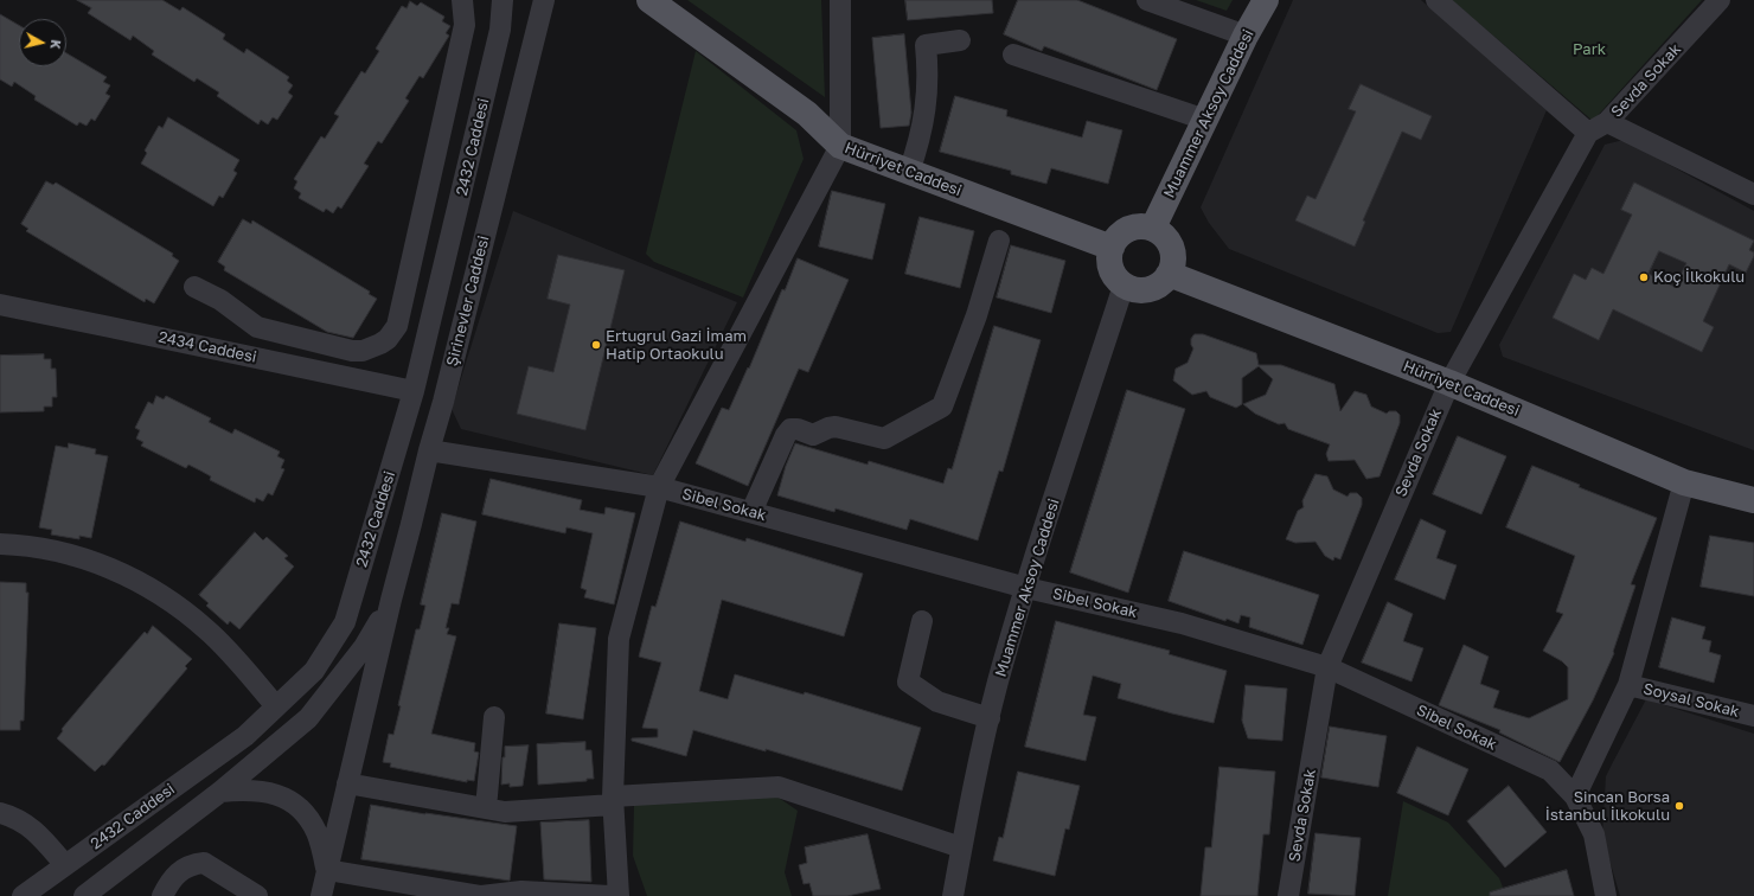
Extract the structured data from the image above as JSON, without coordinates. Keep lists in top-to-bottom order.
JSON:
{
  "streets": {
    "main road": ["Muammer Aksoy Caddesi", "Hürriyet Caddesi"],
    "street": [
      "Sevda Sokak",
      "2432 Caddesi",
      "Şirinevler Caddesi",
      "2434 Caddesi",
      "Sibel Sokak",
      "Soysal Sokak"
    ]
  },
  "crossings": [
    ["Sevda Sokak", "Hürriyet Caddesi"],
    ["Sevda Sokak", "Sibel Sokak"],
    ["Muammer Aksoy Caddesi", "Hürriyet Caddesi"],
    ["Muammer Aksoy Caddesi", "Sibel Sokak"],
    ["2432 Caddesi", "Şirinevler Caddesi"],
    ["2432 Caddesi", "2434 Caddesi"],
    ["Şirinevler Caddesi", "Sibel Sokak"]
  ],
  "parks": ["Park"],
  "places": ["Koç İlkokulu", "Ertuğrul Gazi İmam Hatip Ortaokulu", "Sincan Borsa İstanbul İlkokulu"],
  "north": "right"
}
